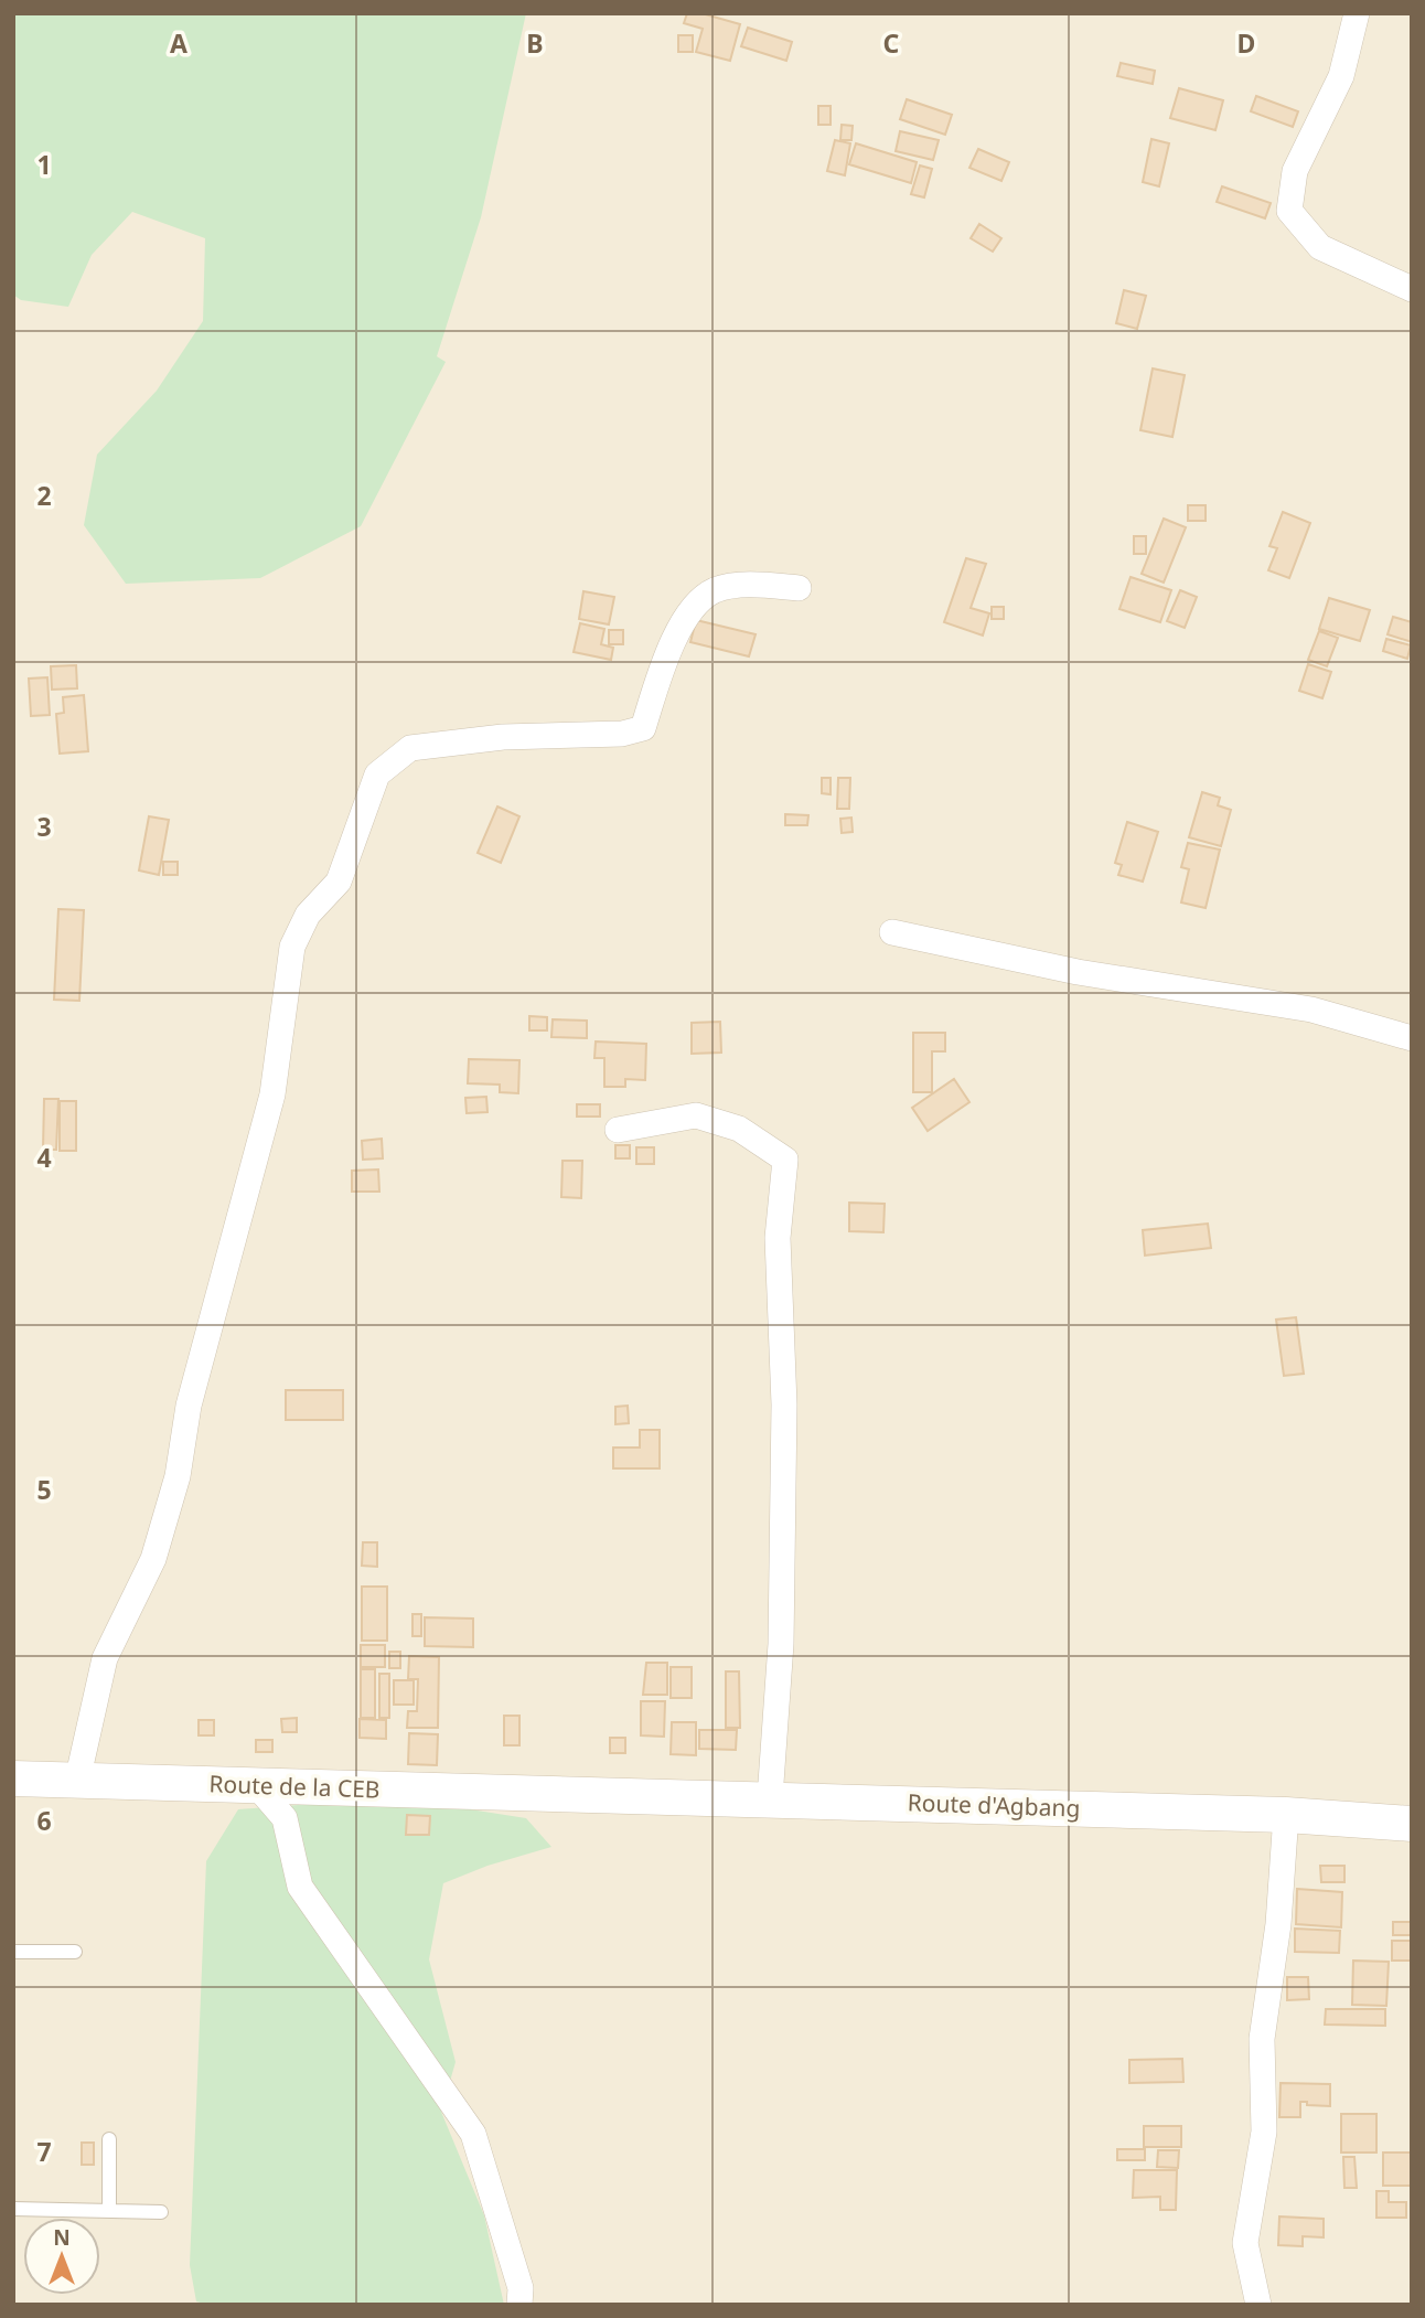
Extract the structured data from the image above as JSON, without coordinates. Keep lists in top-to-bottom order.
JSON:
{
  "streets": {
    "main road": ["Route de la CEB", "Route d'Agbang"]
  },
  "crossings": [
    ["Route de la CEB", "Route d'Agbang"]
  ],
  "north": "top",
  "grid": {
    "columns": [
      "A",
      "B",
      "C",
      "D"
    ],
    "rows": [
      "1",
      "2",
      "3",
      "4",
      "5",
      "6",
      "7"
    ]
  }
}
